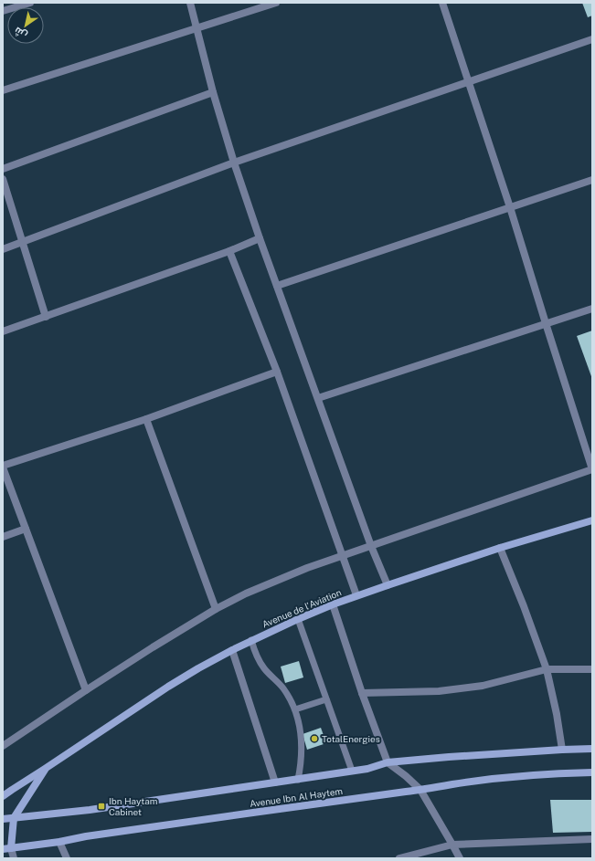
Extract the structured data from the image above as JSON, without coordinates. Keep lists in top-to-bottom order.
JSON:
{
  "streets": {
    "street": ["Avenue de l'Aviation", "Avenue Ibn Al Haytem"]
  },
  "crossings": [
    ["Avenue de l'Aviation", "Avenue Ibn Al Haytem"]
  ],
  "places": {
    "other": ["TotalEnergies"],
    "transit": ["Ibn Haytam Cabinet"]
  },
  "north": "bottom left"
}
